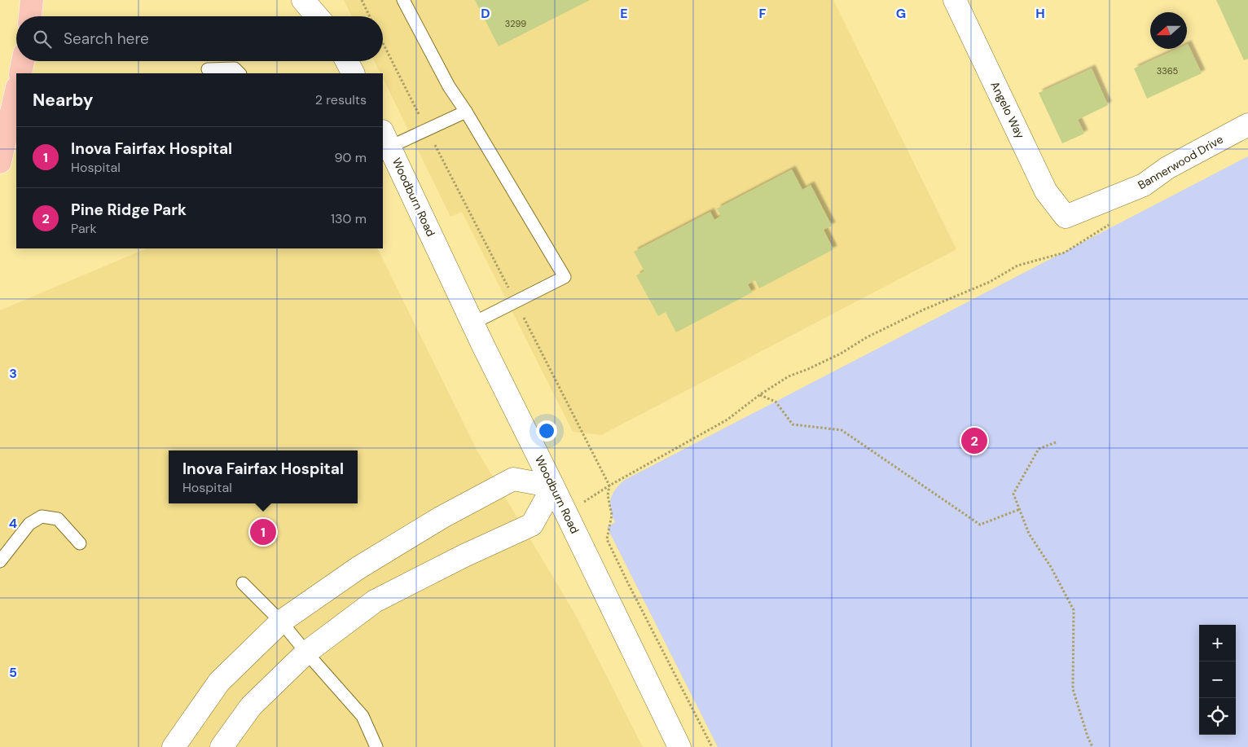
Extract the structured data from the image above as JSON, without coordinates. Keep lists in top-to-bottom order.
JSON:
{
  "streets": {
    "street": ["Angelo Way", "Bannerwood Drive", "Woodburn Road"]
  },
  "crossings": [
    ["Angelo Way", "Bannerwood Drive"]
  ],
  "house_numbers": ["3299", "3365"],
  "north": "left",
  "page": {
    "search": "Search here",
    "heading": ["Nearby", "2 results"],
    "list": [
      {
        "mark": "1",
        "name": "Inova Fairfax Hospital",
        "note": "Hospital",
        "value": "90 m"
      },
      {
        "mark": "2",
        "name": "Pine Ridge Park",
        "note": "Park",
        "value": "130 m"
      }
    ],
    "pins": ["2", "1"],
    "popup": ["Inova Fairfax Hospital", "Hospital"],
    "map_buttons": ["+", "−"]
  },
  "grid": {
    "columns": [
      "D",
      "E",
      "F",
      "G",
      "H"
    ],
    "rows": ["3", "4", "5"]
  }
}
